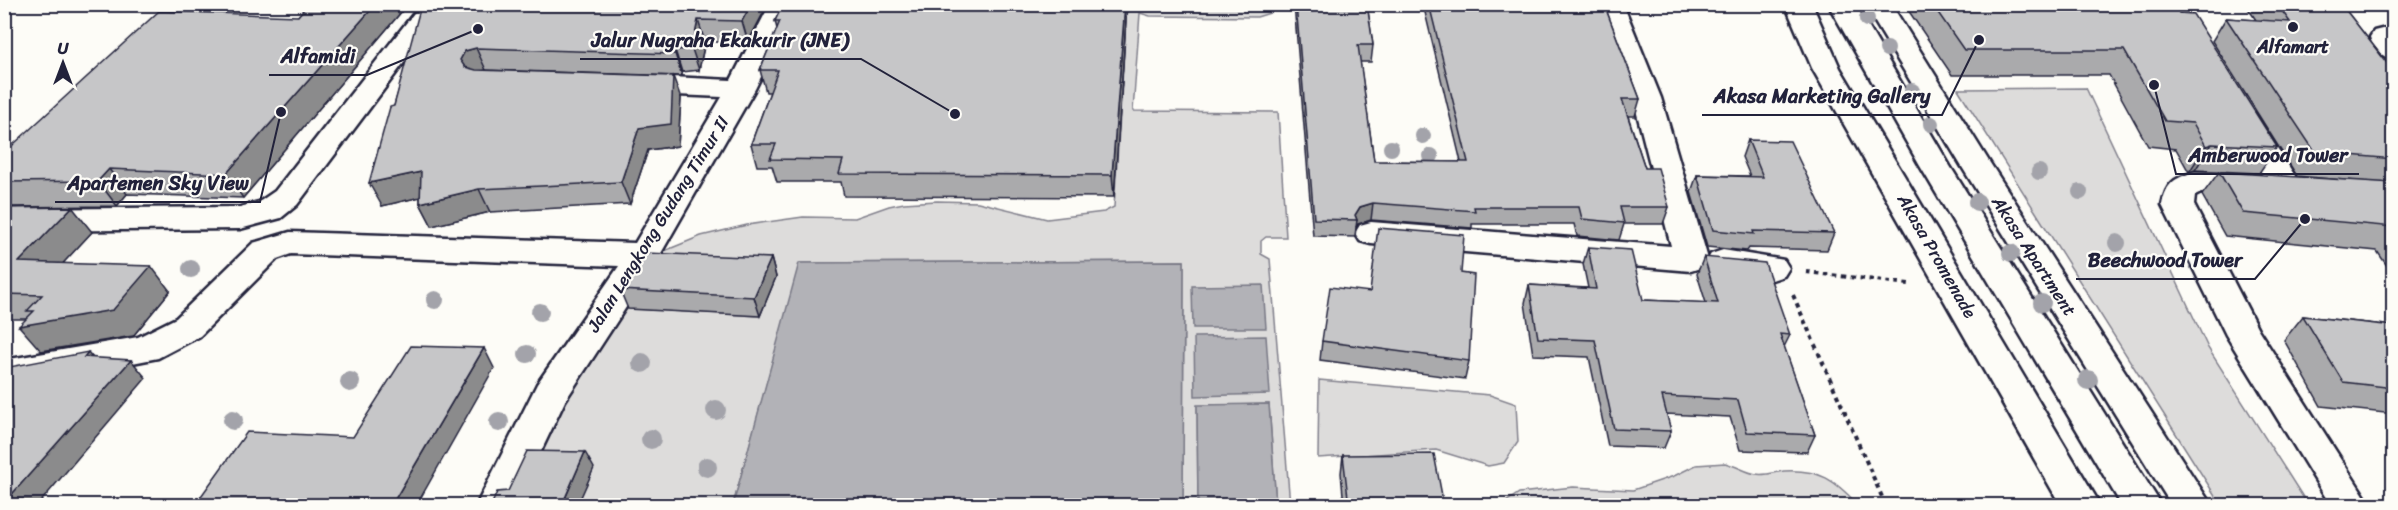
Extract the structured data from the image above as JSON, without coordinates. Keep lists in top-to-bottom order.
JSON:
{
  "streets": {
    "street": ["Jalan Lengkong Gudang Timur II", "Akasa Promenade", "Akasa Apartment"]
  },
  "places": [
    "Alfamart",
    "Alfamidi",
    "Akasa Marketing Gallery",
    "Amberwood Tower",
    "Apartemen Sky View",
    "Jalur Nugraha Ekakurir (JNE)",
    "Beechwood Tower"
  ],
  "north": "top"
}
